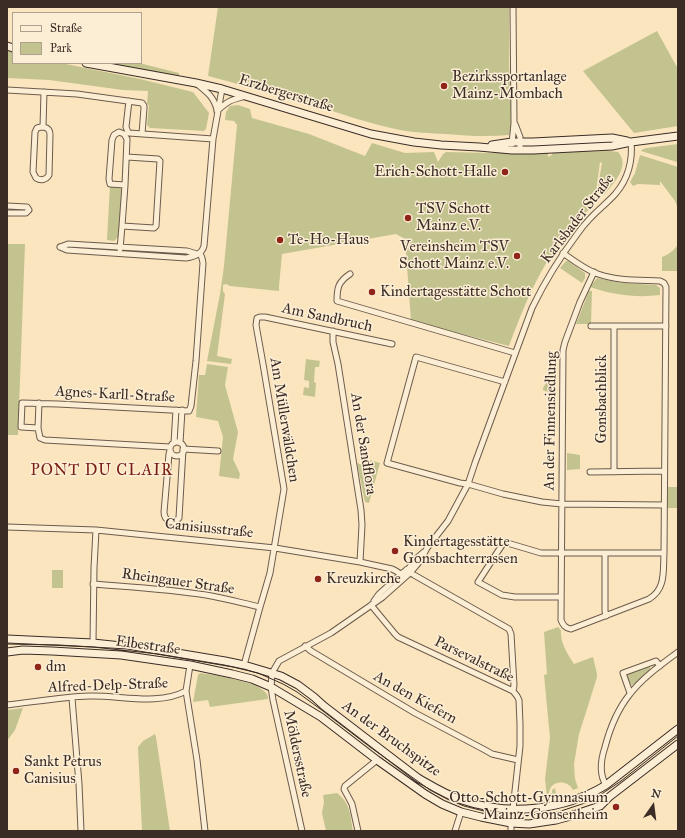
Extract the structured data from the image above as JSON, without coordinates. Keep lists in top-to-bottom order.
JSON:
{
  "streets": {
    "main road": ["Erzbergerstraße", "Elbestraße", "An der Bruchspitze"],
    "street": [
      "Karlsbader Straße",
      "Am Sandbruch",
      "Agnes-Karll-Straße",
      "Gonsbachblick",
      "Am Müllerwäldchen",
      "An der Finnensiedlung",
      "An der Sandflora",
      "Canisiusstraße",
      "Rheingauer Straße",
      "Parsevalstraße",
      "Alfred-Delp-Straße",
      "An den Kiefern",
      "Möldersstraße"
    ]
  },
  "crossings": [
    ["Erzbergerstraße", "Karlsbader Straße"],
    ["Karlsbader Straße", "Canisiusstraße"],
    ["Karlsbader Straße", "Elbestraße"],
    ["Karlsbader Straße", "Parsevalstraße"],
    ["Karlsbader Straße", "An den Kiefern"],
    ["Karlsbader Straße", "An der Bruchspitze"],
    ["Am Sandbruch", "Am Müllerwäldchen"],
    ["Am Sandbruch", "An der Sandflora"],
    ["Am Müllerwäldchen", "Canisiusstraße"],
    ["Am Müllerwäldchen", "Rheingauer Straße"],
    ["Am Müllerwäldchen", "Elbestraße"],
    ["An der Sandflora", "Canisiusstraße"],
    ["Elbestraße", "An der Bruchspitze"],
    ["Elbestraße", "Möldersstraße"],
    ["Parsevalstraße", "An den Kiefern"],
    ["Parsevalstraße", "An der Bruchspitze"]
  ],
  "districts": ["PONT DU CLAIR"],
  "places": [
    "Bezirkssportanlage Mainz-Mombach",
    "Erich-Schott-Halle",
    "TSV Schott Mainz e.V.",
    "Te-Ho-Haus",
    "Vereinsheim TSV Schott Mainz e.V.",
    "Kindertagesstätte Schott",
    "Kindertagesstätte Gonsbachterrassen",
    "Kreuzkirche",
    "dm",
    "Sankt Petrus Canisius",
    "Otto-Schott-Gymnasium Mainz-Gonsenheim"
  ],
  "legend": ["Straße", "Park"],
  "north": "top"
}
